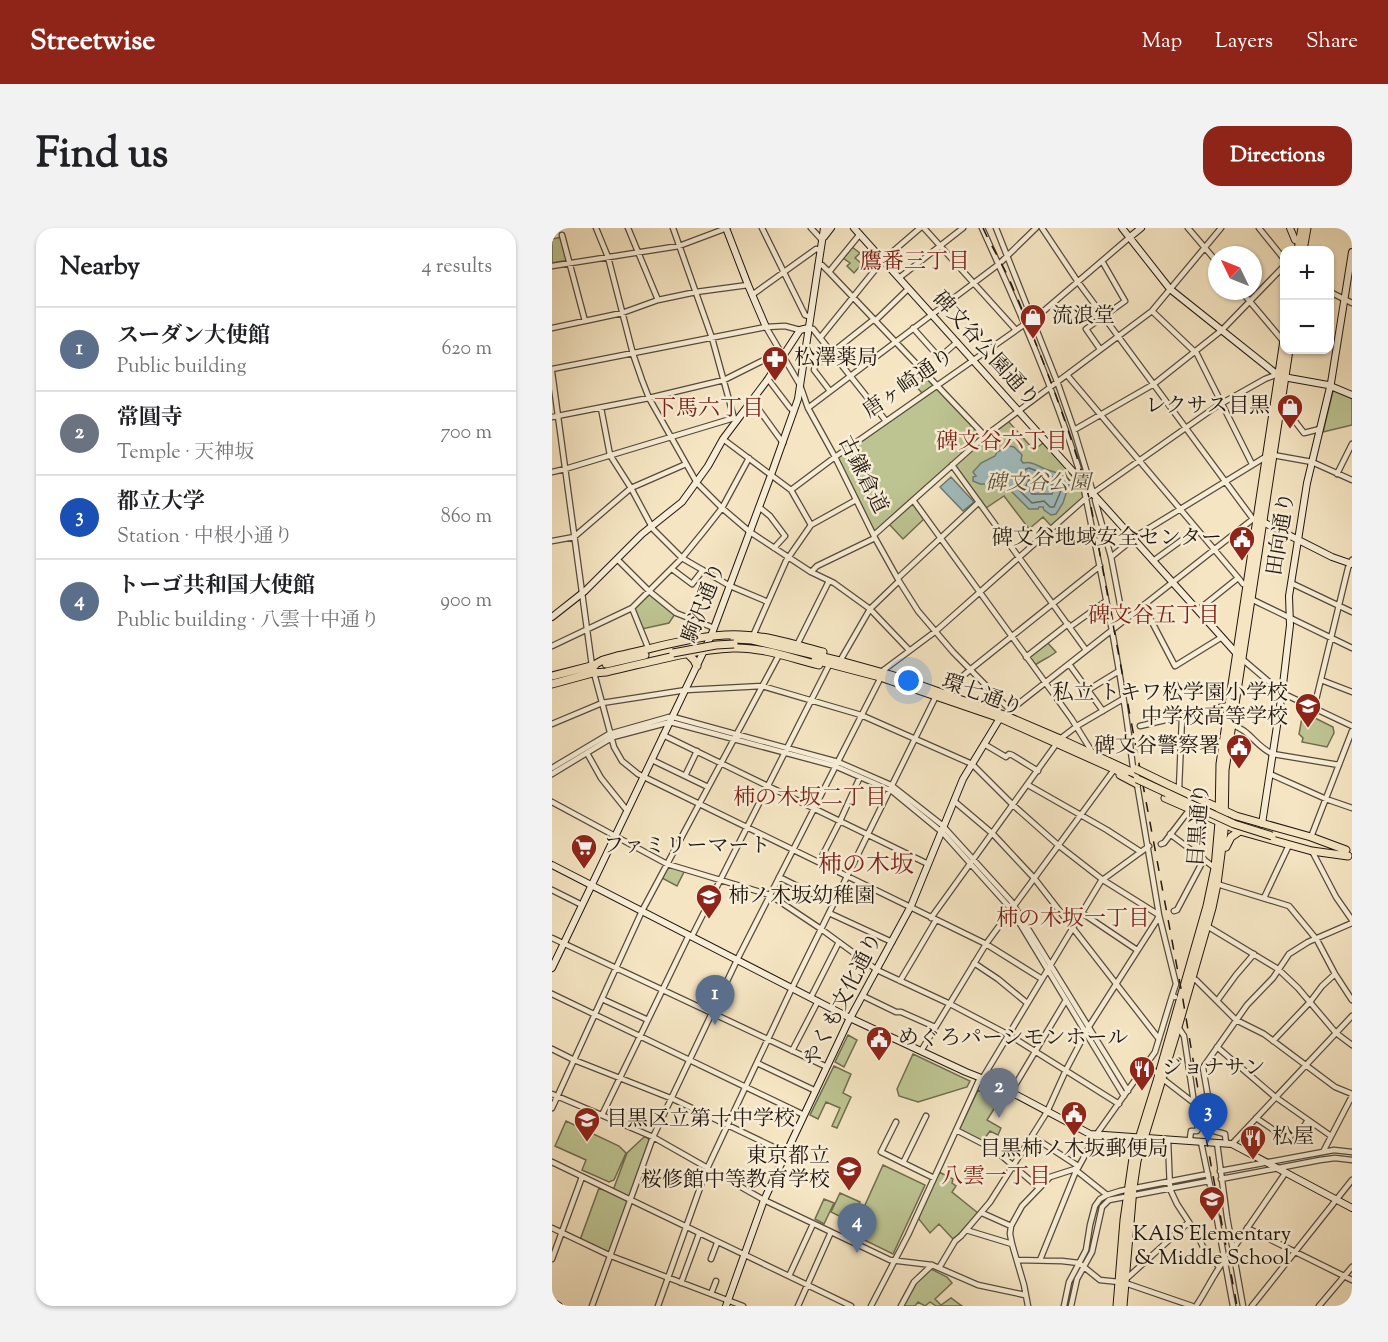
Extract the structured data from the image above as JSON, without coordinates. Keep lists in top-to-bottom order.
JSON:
{
  "streets": {
    "main road": ["環七通り", "目黒通り"],
    "street": [
      "碑文谷公園通り",
      "唐ヶ崎通り",
      "古鎌倉道",
      "田向通り",
      "駒沢通り",
      "やくも文化通り"
    ]
  },
  "crossings": [
    ["碑文谷公園通り", "唐ヶ崎通り"],
    ["碑文谷公園通り", "目黒通り"],
    ["唐ヶ崎通り", "古鎌倉道"],
    ["古鎌倉道", "駒沢通り"],
    ["古鎌倉道", "環七通り"],
    ["古鎌倉道", "やくも文化通り"],
    ["環七通り", "やくも文化通り"]
  ],
  "districts": [
    "鷹番三丁目",
    "下馬六丁目",
    "碑文谷六丁目",
    "碑文谷五丁目",
    "柿の木坂二丁目",
    "柿の木坂",
    "柿の木坂一丁目",
    "八雲一丁目"
  ],
  "parks": ["碑文谷公園"],
  "places": {
    "shop": ["流浪堂", "レクサス目黒"],
    "pharmacy": ["松澤薬局"],
    "public building": [
      "碑文谷地域安全センター",
      "碑文谷警察署",
      "めぐろパーシモンホール",
      "目黒柿ノ木坂郵便局"
    ],
    "school or university": [
      "私立 トキワ松学園小学校 中学校高等学校",
      "柿ノ木坂幼稚園",
      "目黒区立第十中学校",
      "東京都立 桜修館中等教育学校",
      "KAIS Elementary & Middle School"
    ],
    "supermarket": ["ファミリーマート"],
    "restaurant": ["ジョナサン", "松屋"]
  },
  "north": "top left",
  "page": {
    "header": "Streetwise",
    "nav": ["Map", "Layers", "Share"],
    "title": "Find us",
    "buttons": "Directions",
    "heading": ["Nearby", "4 results"],
    "map_buttons": ["+", "−"],
    "list": [
      {
        "mark": "1",
        "name": "スーダン大使館",
        "note": "Public building",
        "value": "620 m"
      },
      {
        "mark": "2",
        "name": "常圓寺",
        "note": "Temple · 天神坂",
        "value": "700 m"
      },
      {
        "mark": "3",
        "name": "都立大学",
        "note": "Station · 中根小通り",
        "value": "860 m"
      },
      {
        "mark": "4",
        "name": "トーゴ共和国大使館",
        "note": "Public building · 八雲十中通り",
        "value": "900 m"
      }
    ],
    "pins": [
      "1",
      "2",
      "3",
      "4"
    ]
  }
}
